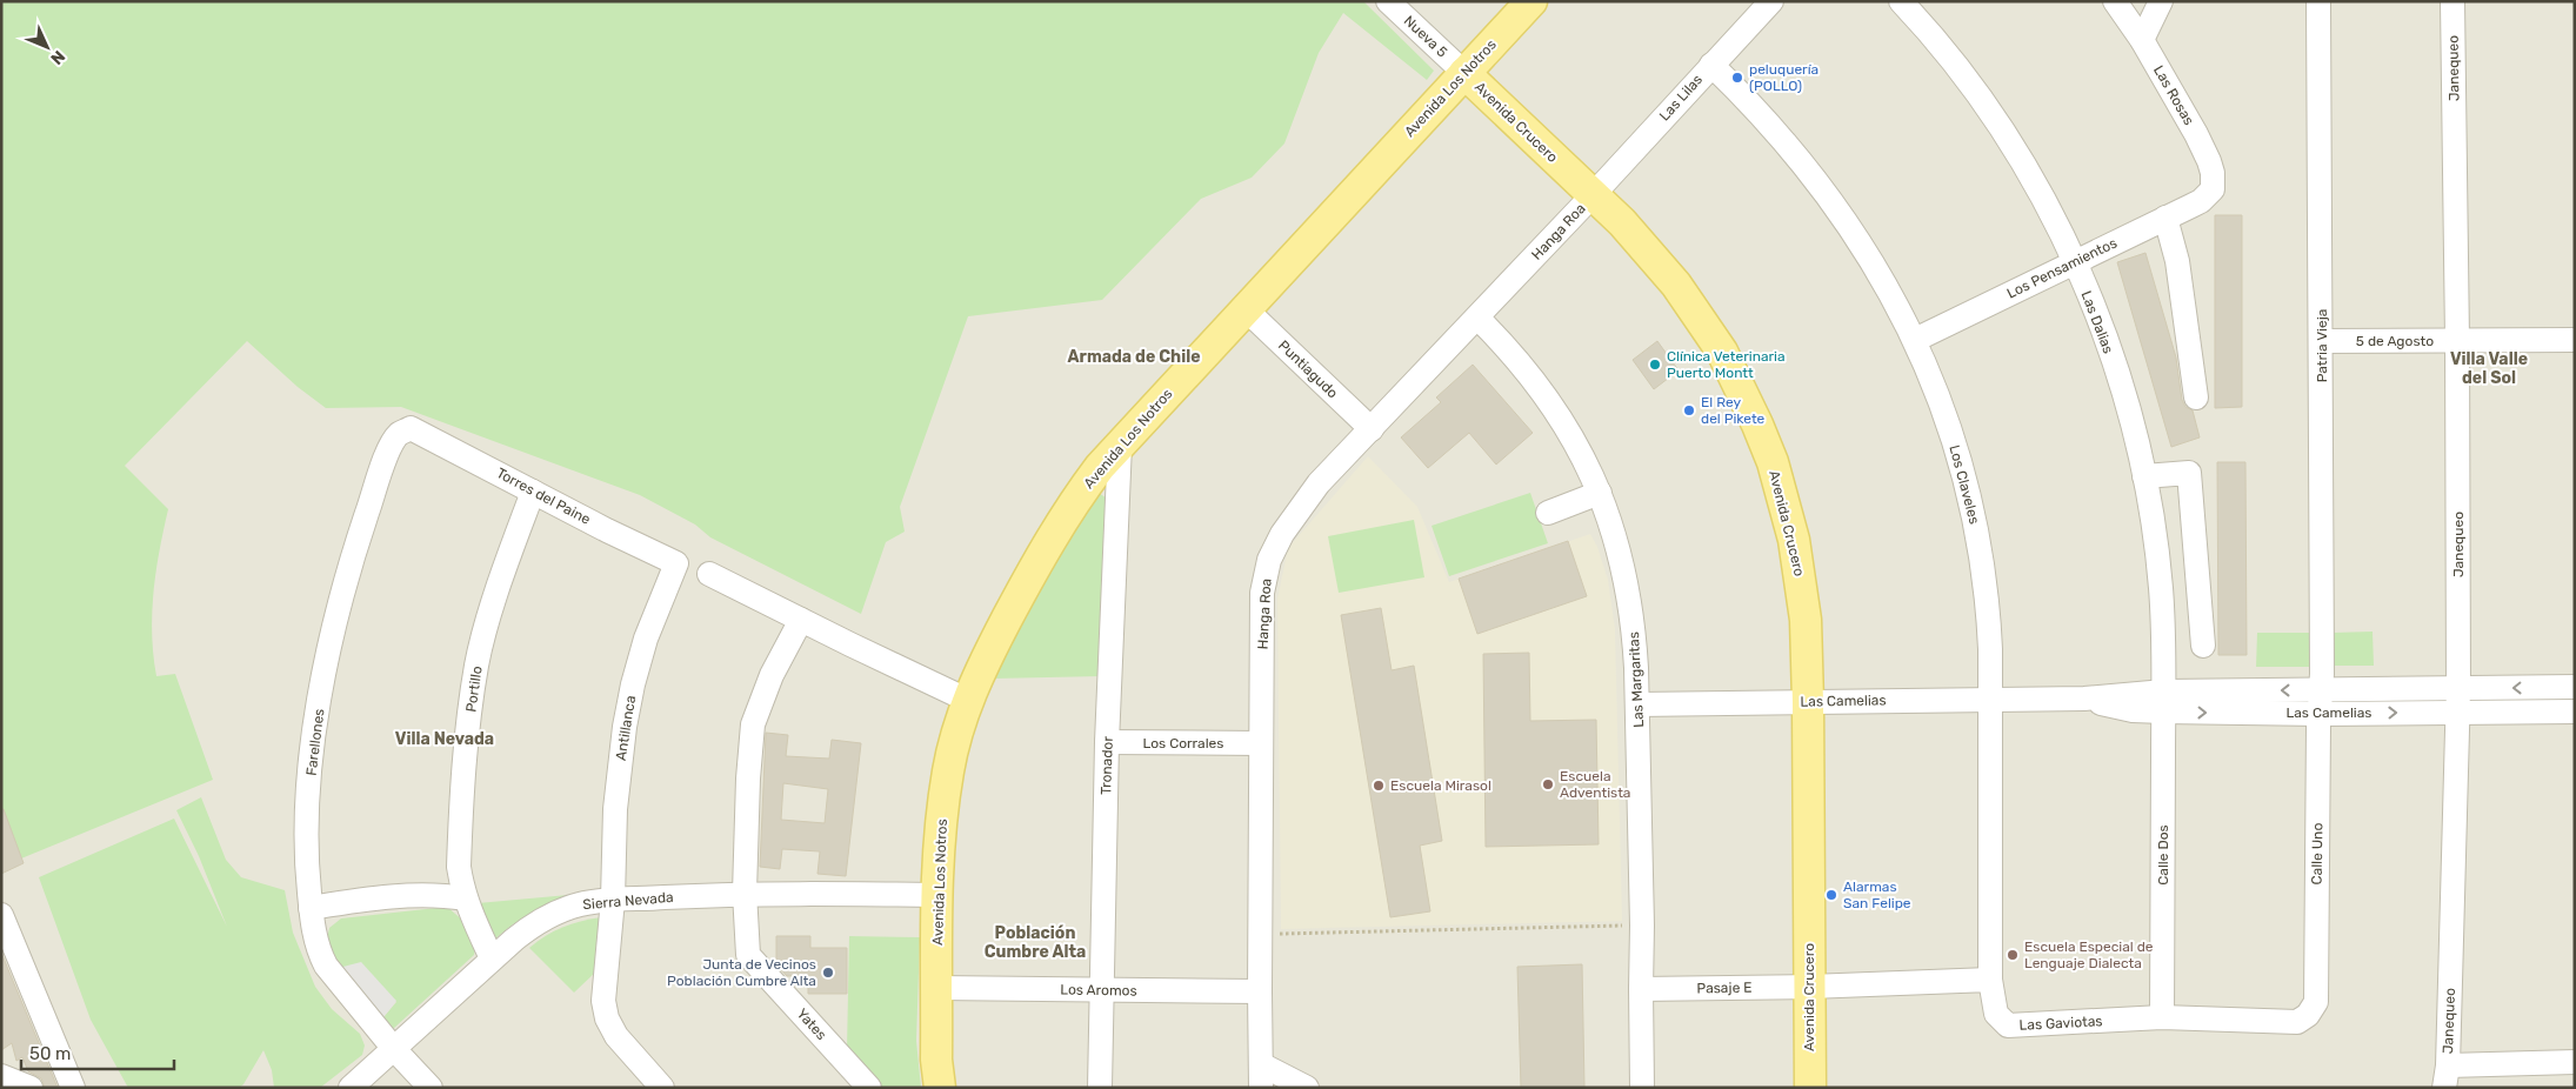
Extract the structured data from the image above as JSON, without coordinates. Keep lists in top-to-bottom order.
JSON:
{
  "streets": {
    "main road": ["Avenida Los Notros", "Avenida Crucero"],
    "street": [
      "Nueva 5",
      "Janequeo",
      "Las Rosas",
      "Las Lilas",
      "Hanga Roa",
      "Los Pensamientos",
      "Las Dalias",
      "5 de Agosto",
      "Patria Vieja",
      "Puntiagudo",
      "Los Claveles",
      "Torres del Paine",
      "Las Margaritas",
      "Portillo",
      "Las Camelias",
      "Antillanca",
      "Farellones",
      "Los Corrales",
      "Tronador",
      "Calle Uno",
      "Calle Dos",
      "Sierra Nevada",
      "Pasaje E",
      "Los Aromos",
      "Las Gaviotas",
      "Yates"
    ]
  },
  "crossings": [
    ["Nueva 5", "Avenida Los Notros"],
    ["Nueva 5", "Avenida Crucero"],
    ["Janequeo", "5 de Agosto"],
    ["Janequeo", "Las Camelias"],
    ["Avenida Los Notros", "Avenida Crucero"],
    ["Avenida Los Notros", "Puntiagudo"],
    ["Avenida Los Notros", "Tronador"],
    ["Avenida Los Notros", "Sierra Nevada"],
    ["Avenida Los Notros", "Los Aromos"],
    ["Las Rosas", "Los Pensamientos"],
    ["Las Lilas", "Avenida Crucero"],
    ["Las Lilas", "Hanga Roa"],
    ["Las Lilas", "Los Claveles"],
    ["Avenida Crucero", "Hanga Roa"],
    ["Avenida Crucero", "Las Camelias"],
    ["Avenida Crucero", "Pasaje E"],
    ["Hanga Roa", "Puntiagudo"],
    ["Hanga Roa", "Las Margaritas"],
    ["Hanga Roa", "Los Corrales"],
    ["Hanga Roa", "Los Aromos"],
    ["Los Pensamientos", "Las Dalias"],
    ["Los Pensamientos", "Los Claveles"],
    ["Las Dalias", "Las Camelias"],
    ["Las Dalias", "Calle Dos"],
    ["5 de Agosto", "Patria Vieja"],
    ["Patria Vieja", "Las Camelias"],
    ["Patria Vieja", "Calle Uno"],
    ["Los Claveles", "Las Camelias"],
    ["Los Claveles", "Las Gaviotas"],
    ["Torres del Paine", "Portillo"],
    ["Torres del Paine", "Antillanca"],
    ["Torres del Paine", "Farellones"],
    ["Las Margaritas", "Las Camelias"],
    ["Las Margaritas", "Pasaje E"],
    ["Portillo", "Sierra Nevada"],
    ["Las Camelias", "Calle Uno"],
    ["Las Camelias", "Calle Dos"],
    ["Antillanca", "Sierra Nevada"],
    ["Farellones", "Sierra Nevada"],
    ["Los Corrales", "Tronador"],
    ["Tronador", "Los Aromos"],
    ["Calle Uno", "Las Gaviotas"],
    ["Calle Dos", "Las Gaviotas"],
    ["Sierra Nevada", "Yates"]
  ],
  "districts": [
    "Armada de Chile",
    "Villa Valle del Sol",
    "Villa Nevada",
    "Población Cumbre Alta"
  ],
  "places": [
    "peluquería (POLLO)",
    "Clínica Veterinaria Puerto Montt",
    "El Rey del Pikete",
    "Escuela Adventista",
    "Escuela Mirasol",
    "Alarmas San Felipe",
    "Escuela Especial de Lenguaje Dialecta",
    "Junta de Vecinos Población Cumbre Alta"
  ],
  "scale_bar": "50 m",
  "north": "bottom right"
}
